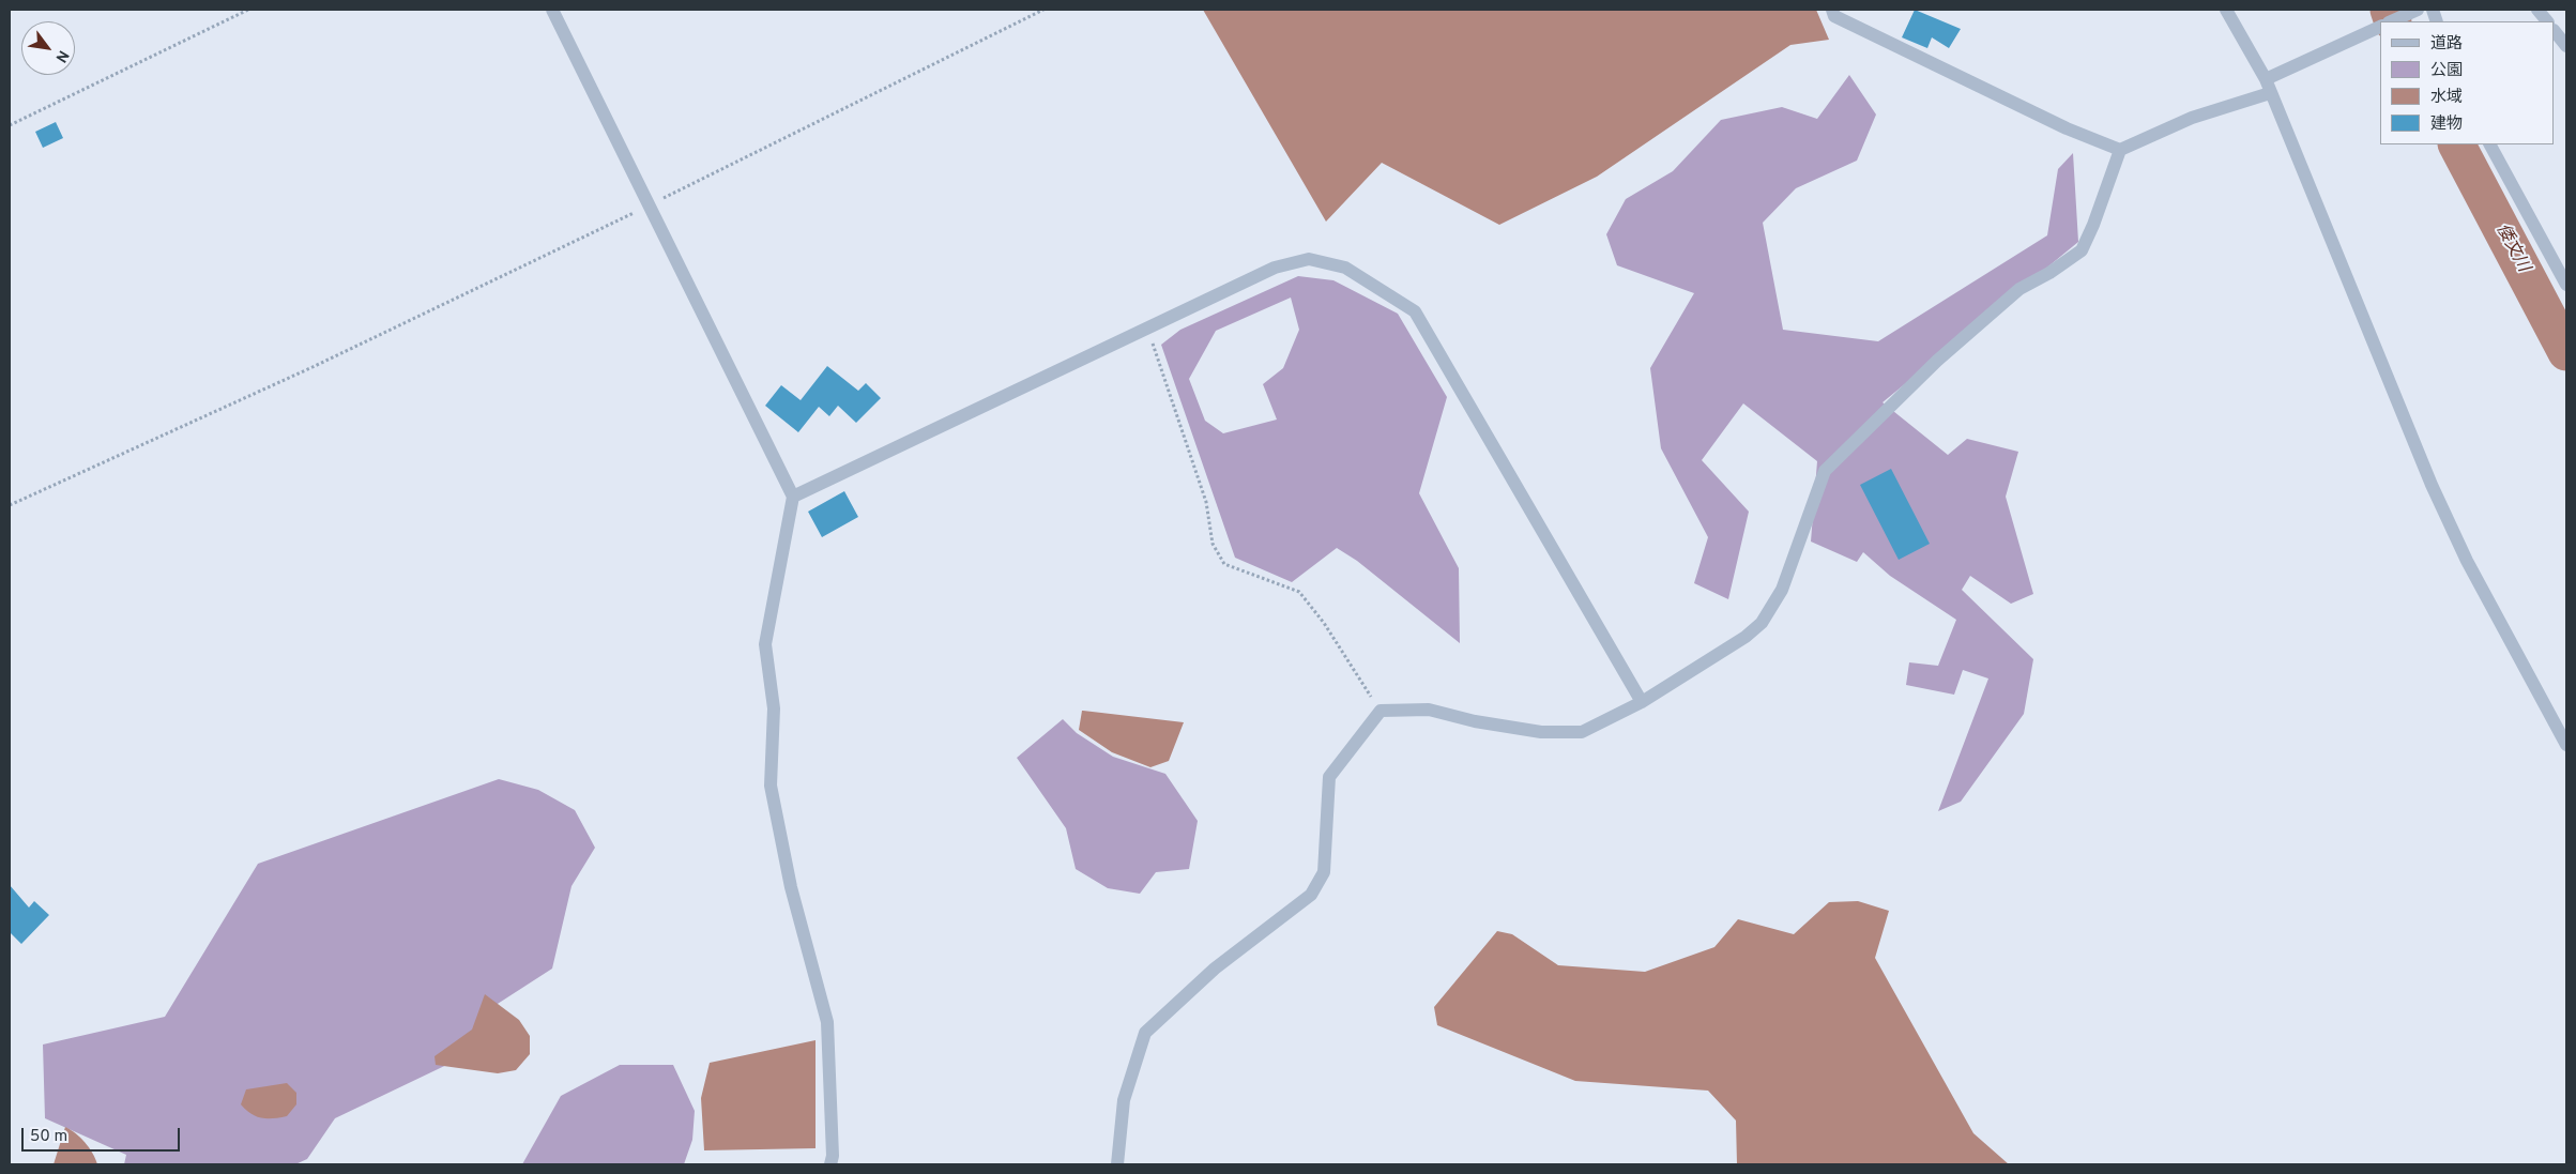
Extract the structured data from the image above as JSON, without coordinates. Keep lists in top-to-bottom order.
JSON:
{
  "water": ["倭文川"],
  "legend": [
    "道路",
    "公園",
    "水域",
    "建物"
  ],
  "scale_bar": "50 m",
  "north": "bottom right"
}
